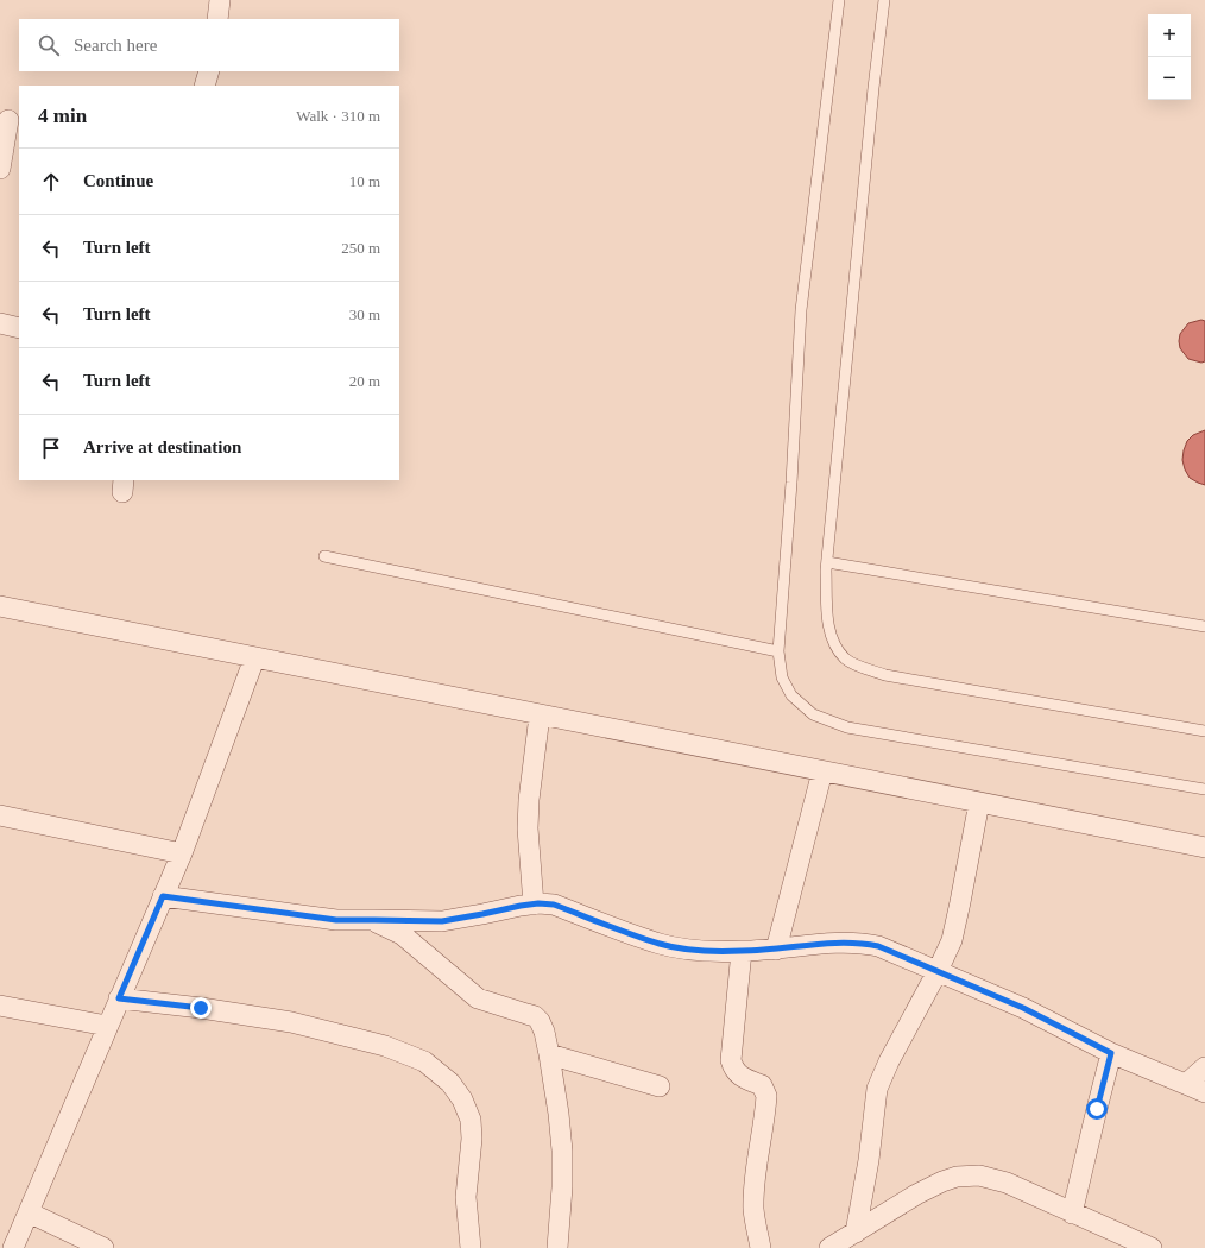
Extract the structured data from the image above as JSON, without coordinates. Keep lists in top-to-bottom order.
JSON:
{
  "page": {
    "map_buttons": ["+", "−"],
    "search": "Search here",
    "heading": ["4 min", "Walk · 310 m"],
    "list": [
      ["Continue", "10 m"],
      ["Turn left", "250 m"],
      ["Turn left", "30 m"],
      ["Turn left", "20 m"],
      "Arrive at destination"
    ]
  }
}
